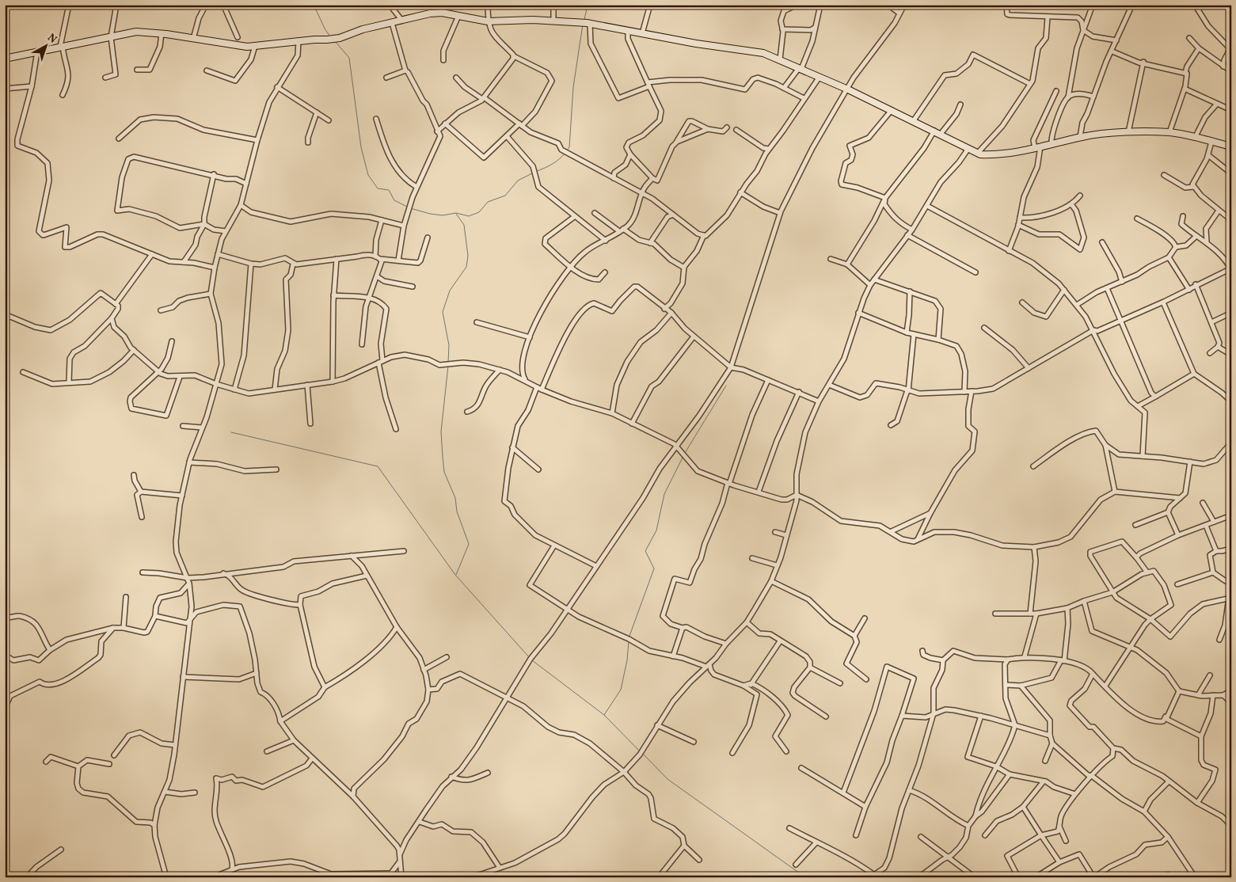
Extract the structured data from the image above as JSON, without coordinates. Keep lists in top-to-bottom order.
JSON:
{
  "north": "top right"
}
